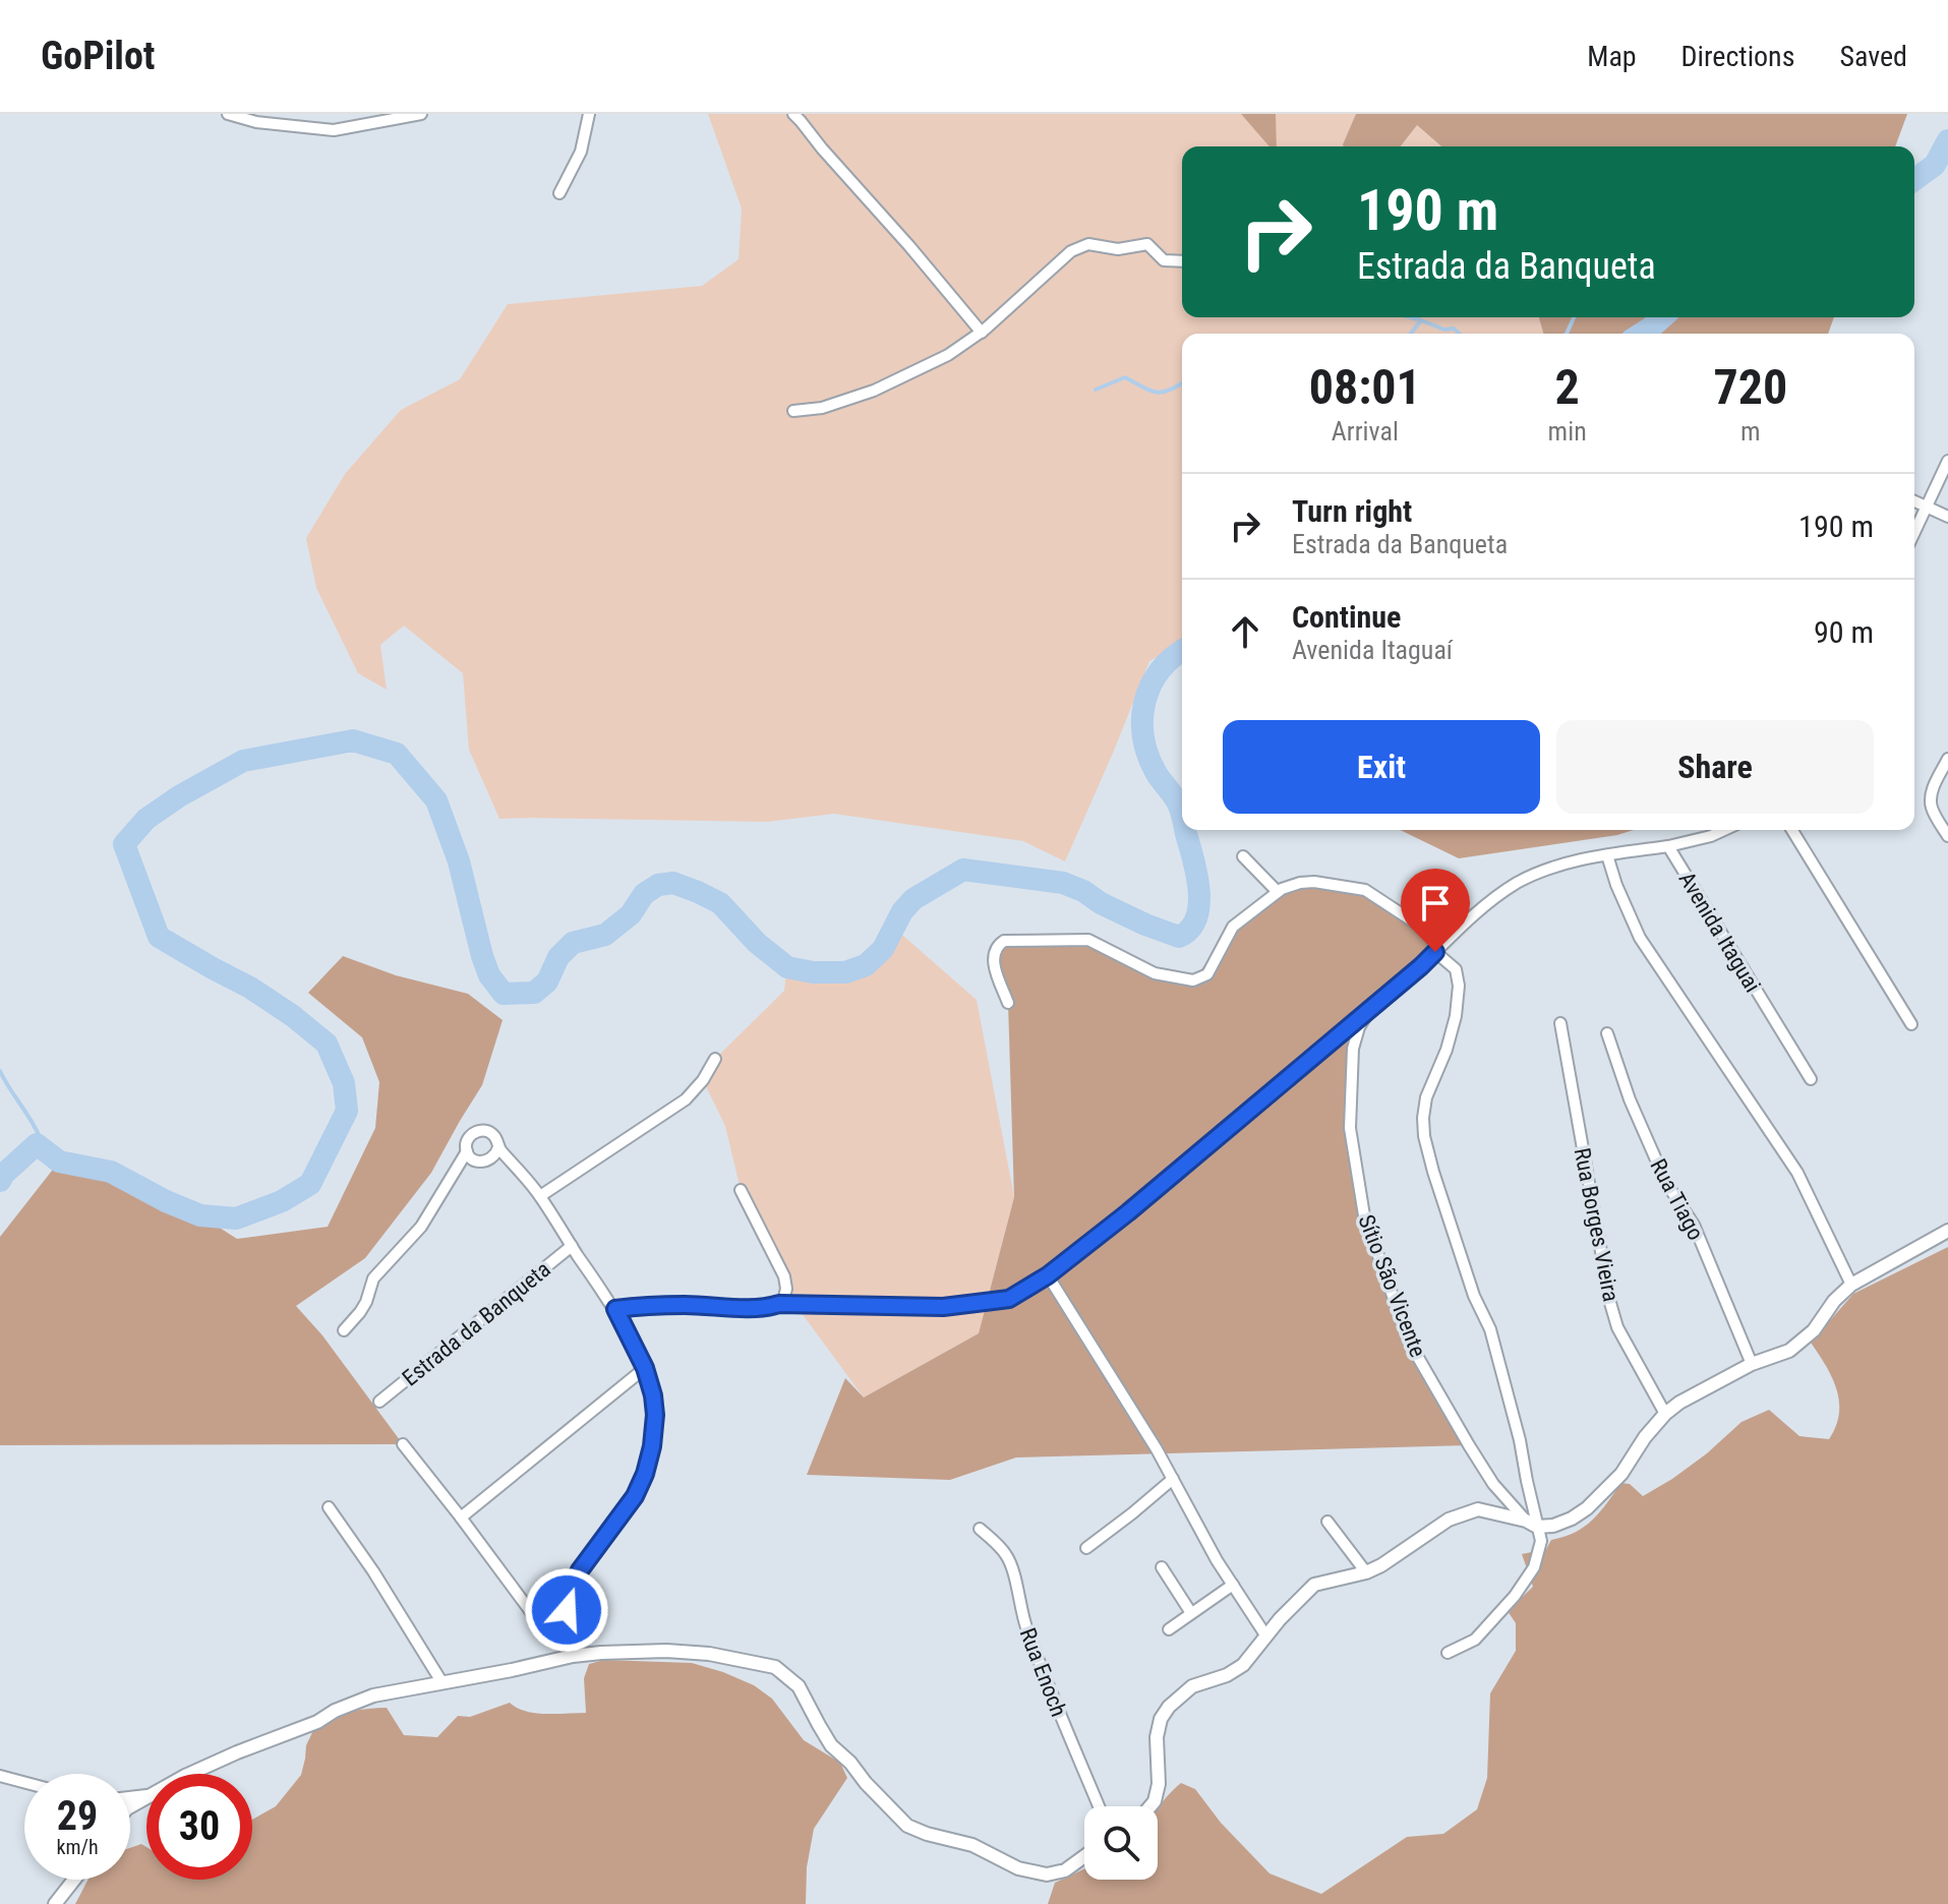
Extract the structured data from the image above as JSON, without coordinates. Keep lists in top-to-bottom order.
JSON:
{
  "streets": {
    "street": [
      "Avenida Itaguai",
      "Rua Tiago",
      "Rua Borges Vieira",
      "Sítio São Vicente",
      "Estrada da Banqueta",
      "Rua Enoch"
    ]
  },
  "crossings": [
    ["Avenida Itaguai", "Sítio São Vicente"]
  ],
  "page": {
    "header": "GoPilot",
    "nav": ["Map", "Directions", "Saved"],
    "turn": ["190 m", "Estrada da Banqueta"],
    "eta": [
      "08:01",
      "Arrival",
      "2",
      "min",
      "720",
      "m"
    ],
    "list": [
      {
        "name": "Turn right",
        "note": "Estrada da Banqueta",
        "value": "190 m"
      },
      {
        "name": "Continue",
        "note": "Avenida Itaguaí",
        "value": "90 m"
      }
    ],
    "buttons": ["Exit", "Share"],
    "speed": "29 km/h",
    "limit": "30"
  }
}
